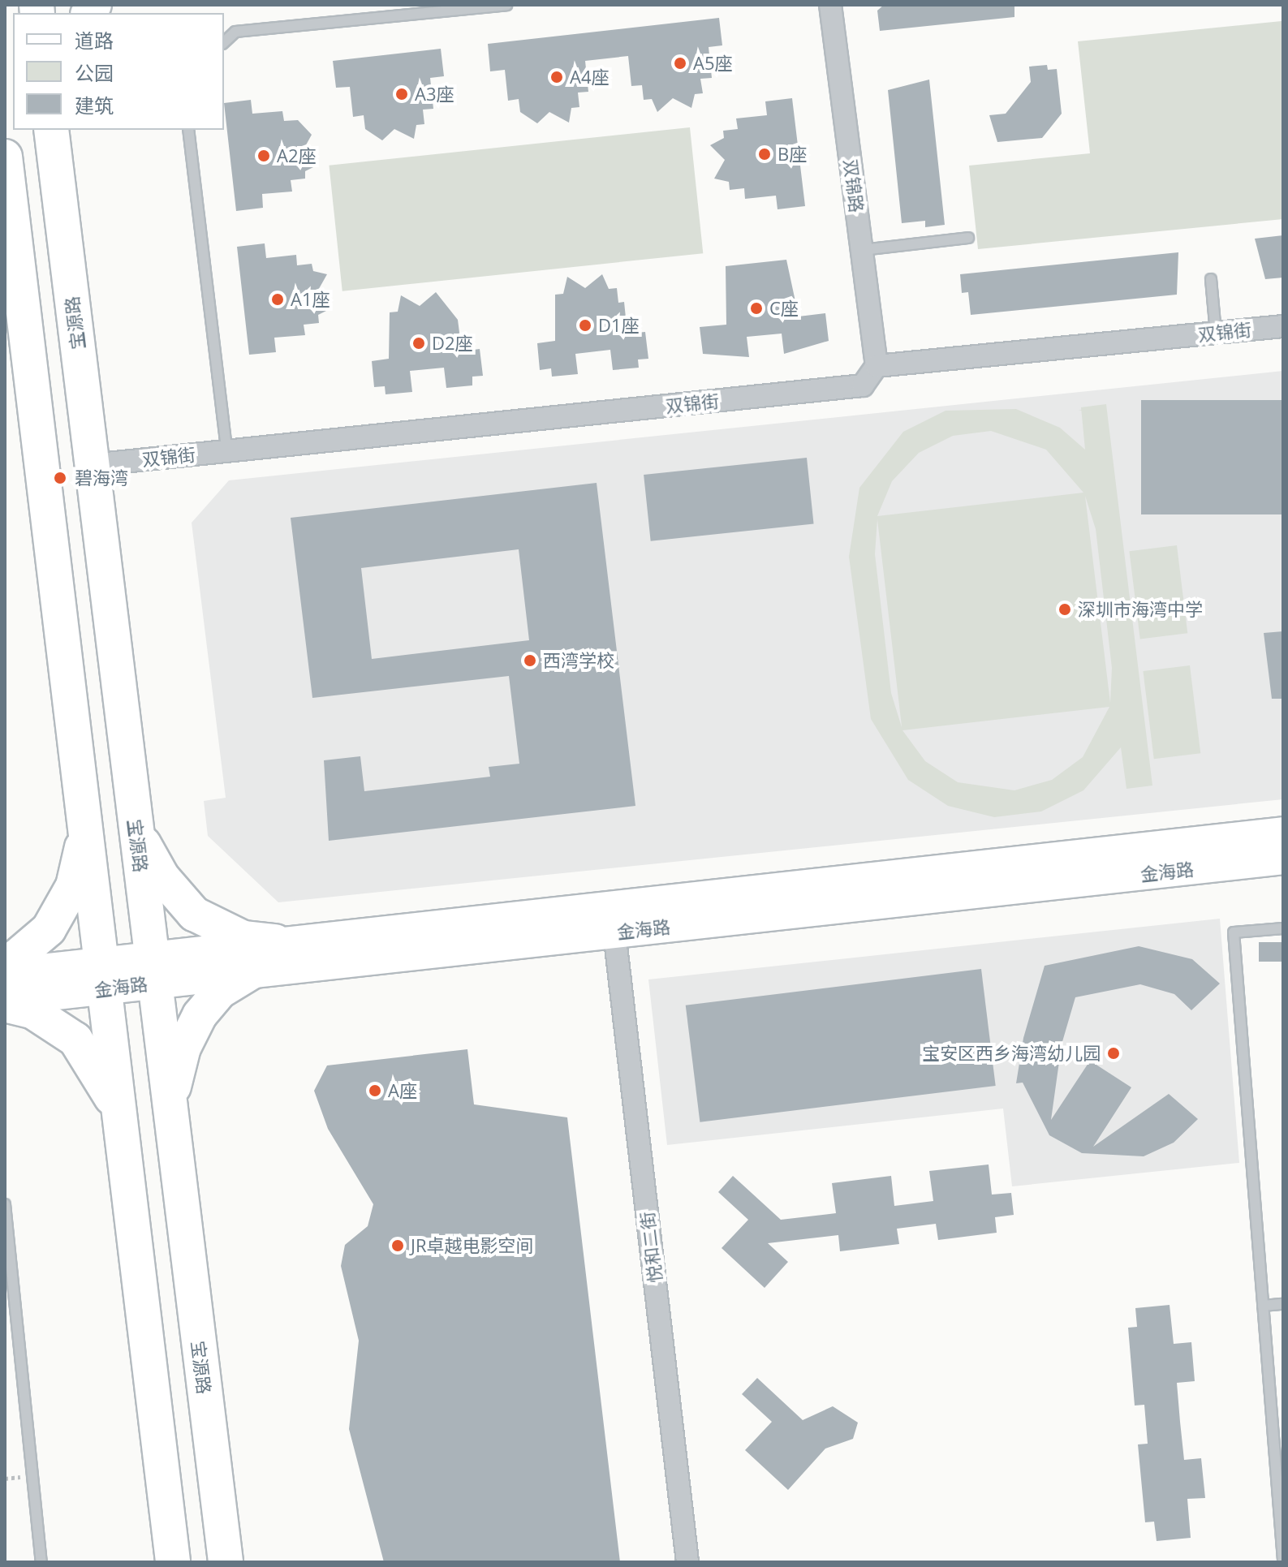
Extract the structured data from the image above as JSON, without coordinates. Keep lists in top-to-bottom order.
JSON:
{
  "streets": {
    "main road": ["宝源路"],
    "street": [
      "双锦路",
      "双锦街",
      "金海路",
      "悦和二街"
    ]
  },
  "crossings": [
    ["双锦路", "双锦街"],
    ["宝源路", "双锦街"],
    ["宝源路", "金海路"],
    ["金海路", "悦和二街"]
  ],
  "places": [
    "A5座",
    "A4座",
    "A3座",
    "B座",
    "A2座",
    "A1座",
    "C座",
    "D1座",
    "D2座",
    "碧海湾",
    "深圳市海湾中学",
    "西湾学校",
    "宝安区西乡海湾幼儿园",
    "A座",
    "JR卓越电影空间"
  ],
  "legend": ["道路", "公园", "建筑"]
}
